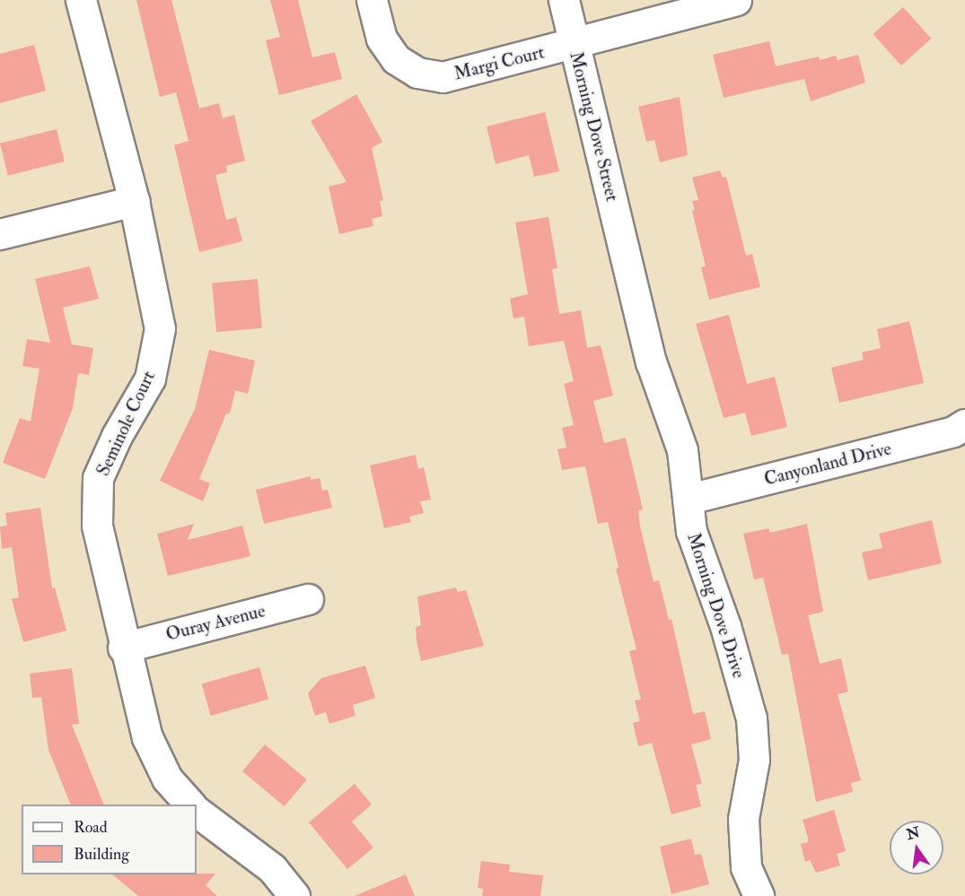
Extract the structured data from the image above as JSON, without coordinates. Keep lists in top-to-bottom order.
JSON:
{
  "streets": {
    "street": [
      "Margi Court",
      "Morning Dove Street",
      "Seminole Court",
      "Canyonland Drive",
      "Morning Dove Drive",
      "Ouray Avenue"
    ]
  },
  "crossings": [
    ["Margi Court", "Morning Dove Street"],
    ["Morning Dove Street", "Morning Dove Drive"],
    ["Seminole Court", "Ouray Avenue"],
    ["Canyonland Drive", "Morning Dove Drive"]
  ],
  "legend": ["Road", "Building"],
  "north": "top"
}
